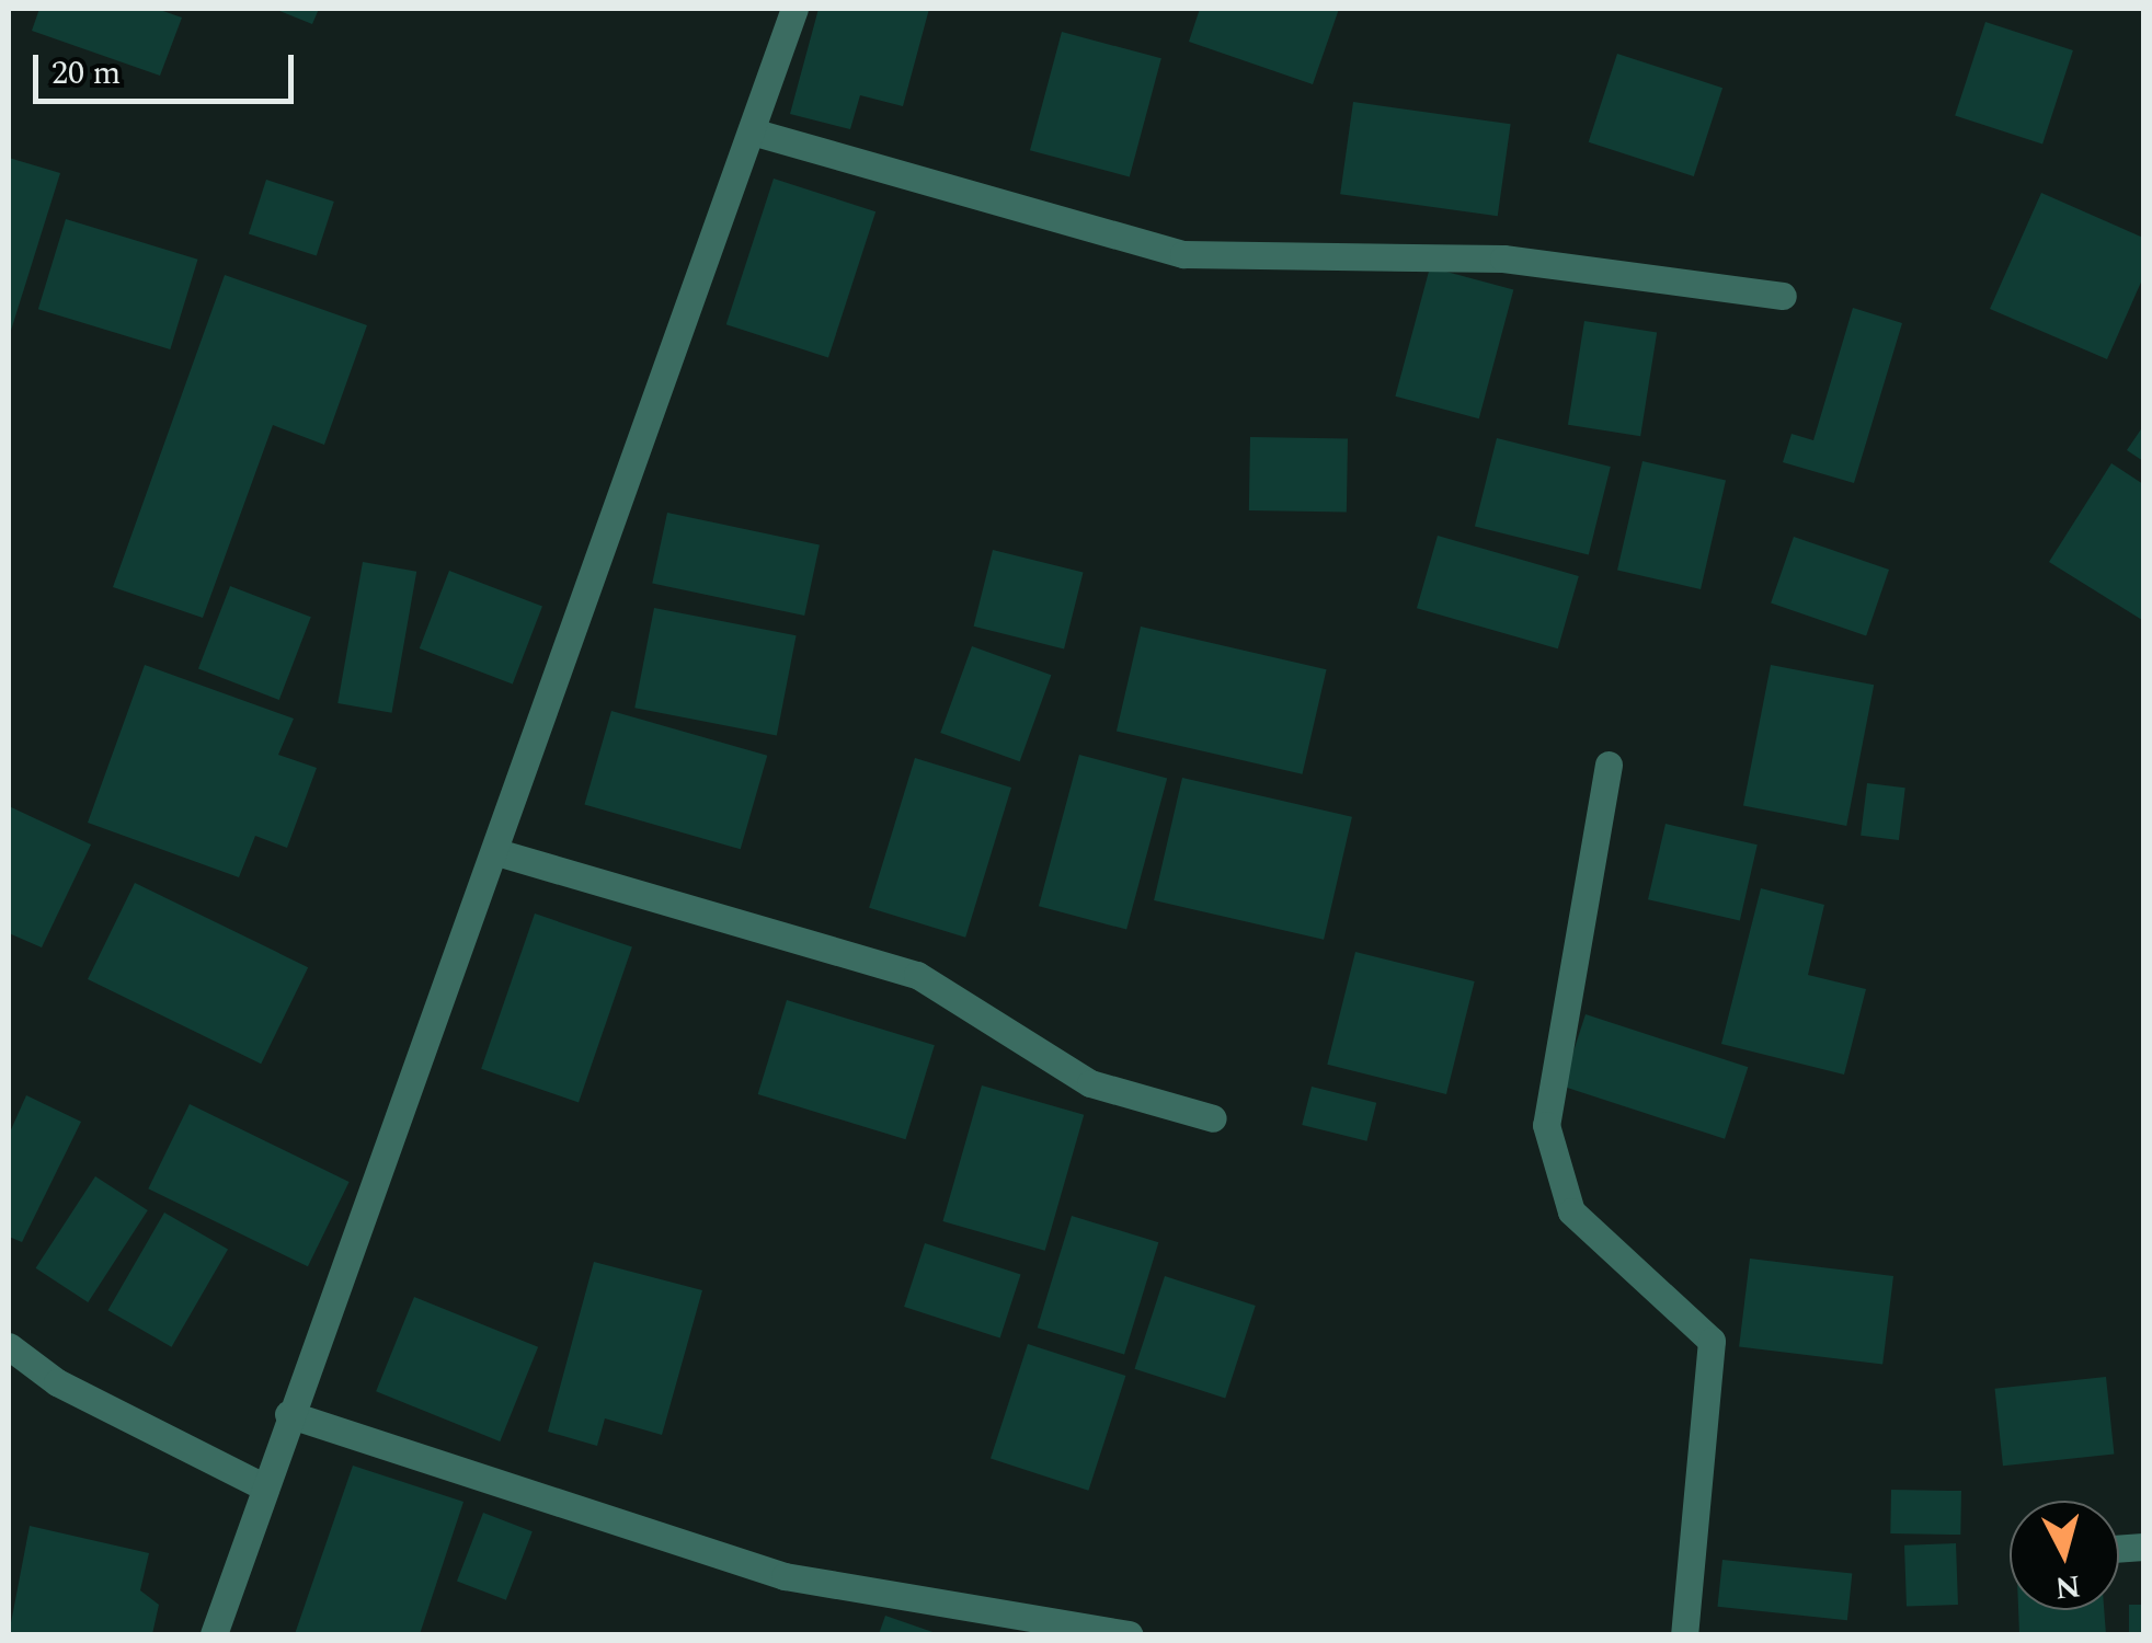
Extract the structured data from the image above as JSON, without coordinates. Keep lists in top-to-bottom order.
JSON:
{
  "scale_bar": "20 m",
  "north": "bottom"
}
